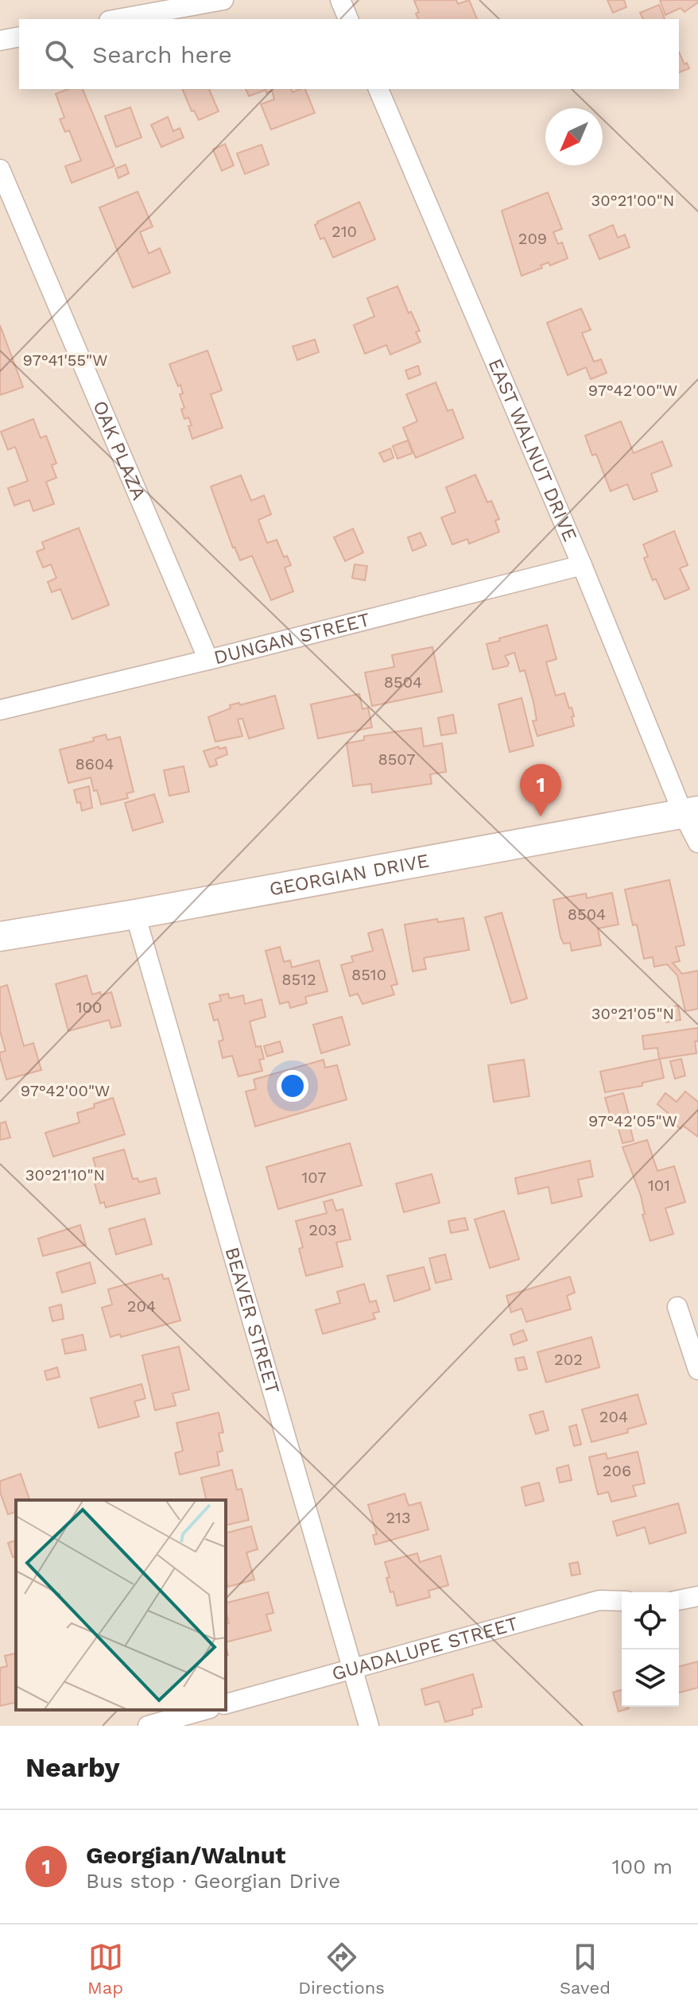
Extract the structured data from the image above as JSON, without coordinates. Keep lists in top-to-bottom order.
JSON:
{
  "streets": {
    "street": [
      "OAK PLAZA",
      "EAST WALNUT DRIVE",
      "DUNGAN STREET",
      "GEORGIAN DRIVE",
      "BEAVER STREET",
      "GUADALUPE STREET"
    ]
  },
  "crossings": [
    ["OAK PLAZA", "DUNGAN STREET"],
    ["EAST WALNUT DRIVE", "DUNGAN STREET"],
    ["EAST WALNUT DRIVE", "GEORGIAN DRIVE"],
    ["GEORGIAN DRIVE", "BEAVER STREET"],
    ["BEAVER STREET", "GUADALUPE STREET"]
  ],
  "house_numbers": [
    "210",
    "209",
    "8504",
    "8507",
    "8604",
    "8504",
    "8510",
    "8512",
    "100",
    "107",
    "101",
    "203",
    "204",
    "202",
    "204",
    "206",
    "213"
  ],
  "north": "bottom left",
  "page": {
    "search": "Search here",
    "pins": "1",
    "heading": "Nearby",
    "list": [
      {
        "mark": "1",
        "name": "Georgian/Walnut",
        "note": "Bus stop · Georgian Drive",
        "value": "100 m"
      }
    ],
    "nav": ["Map", "Directions", "Saved"]
  },
  "coordinates": [
    "30°21'00\"N",
    "97°41'55\"W",
    "97°42'00\"W",
    "30°21'05\"N",
    "97°42'05\"W",
    "30°21'10\"N"
  ]
}
